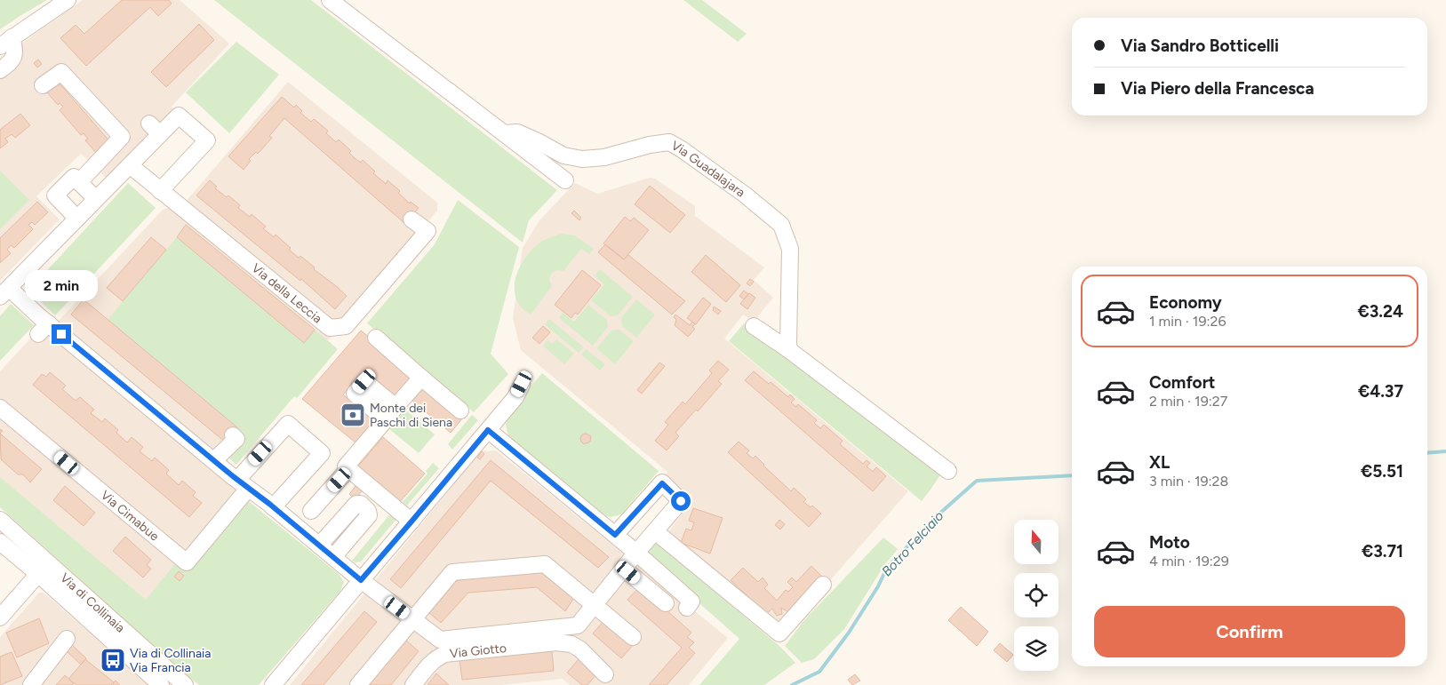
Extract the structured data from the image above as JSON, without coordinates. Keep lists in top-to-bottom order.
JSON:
{
  "streets": {
    "street": [
      "Via Guadalajara",
      "Via della Leccia",
      "Via Cimabue",
      "Via di Collinaia",
      "Via Giotto"
    ]
  },
  "crossings": [
    ["Via Cimabue", "Via Giotto"]
  ],
  "water": ["Botro Felciaio"],
  "places": {
    "bank": ["Monte dei Paschi di Siena"],
    "bus stop": ["Via di Collinaia Via Francia"]
  },
  "north": "top",
  "page": {
    "banner": ["Via Sandro Botticelli", "Via Piero della Francesca"],
    "bubble": "2 min",
    "list": [
      {
        "name": "Economy",
        "note": "1 min · 19:26",
        "value": "€3.24"
      },
      {
        "name": "Comfort",
        "note": "2 min · 19:27",
        "value": "€4.37"
      },
      {
        "name": "XL",
        "note": "3 min · 19:28",
        "value": "€5.51"
      },
      {
        "name": "Moto",
        "note": "4 min · 19:29",
        "value": "€3.71"
      }
    ],
    "buttons": "Confirm"
  }
}
